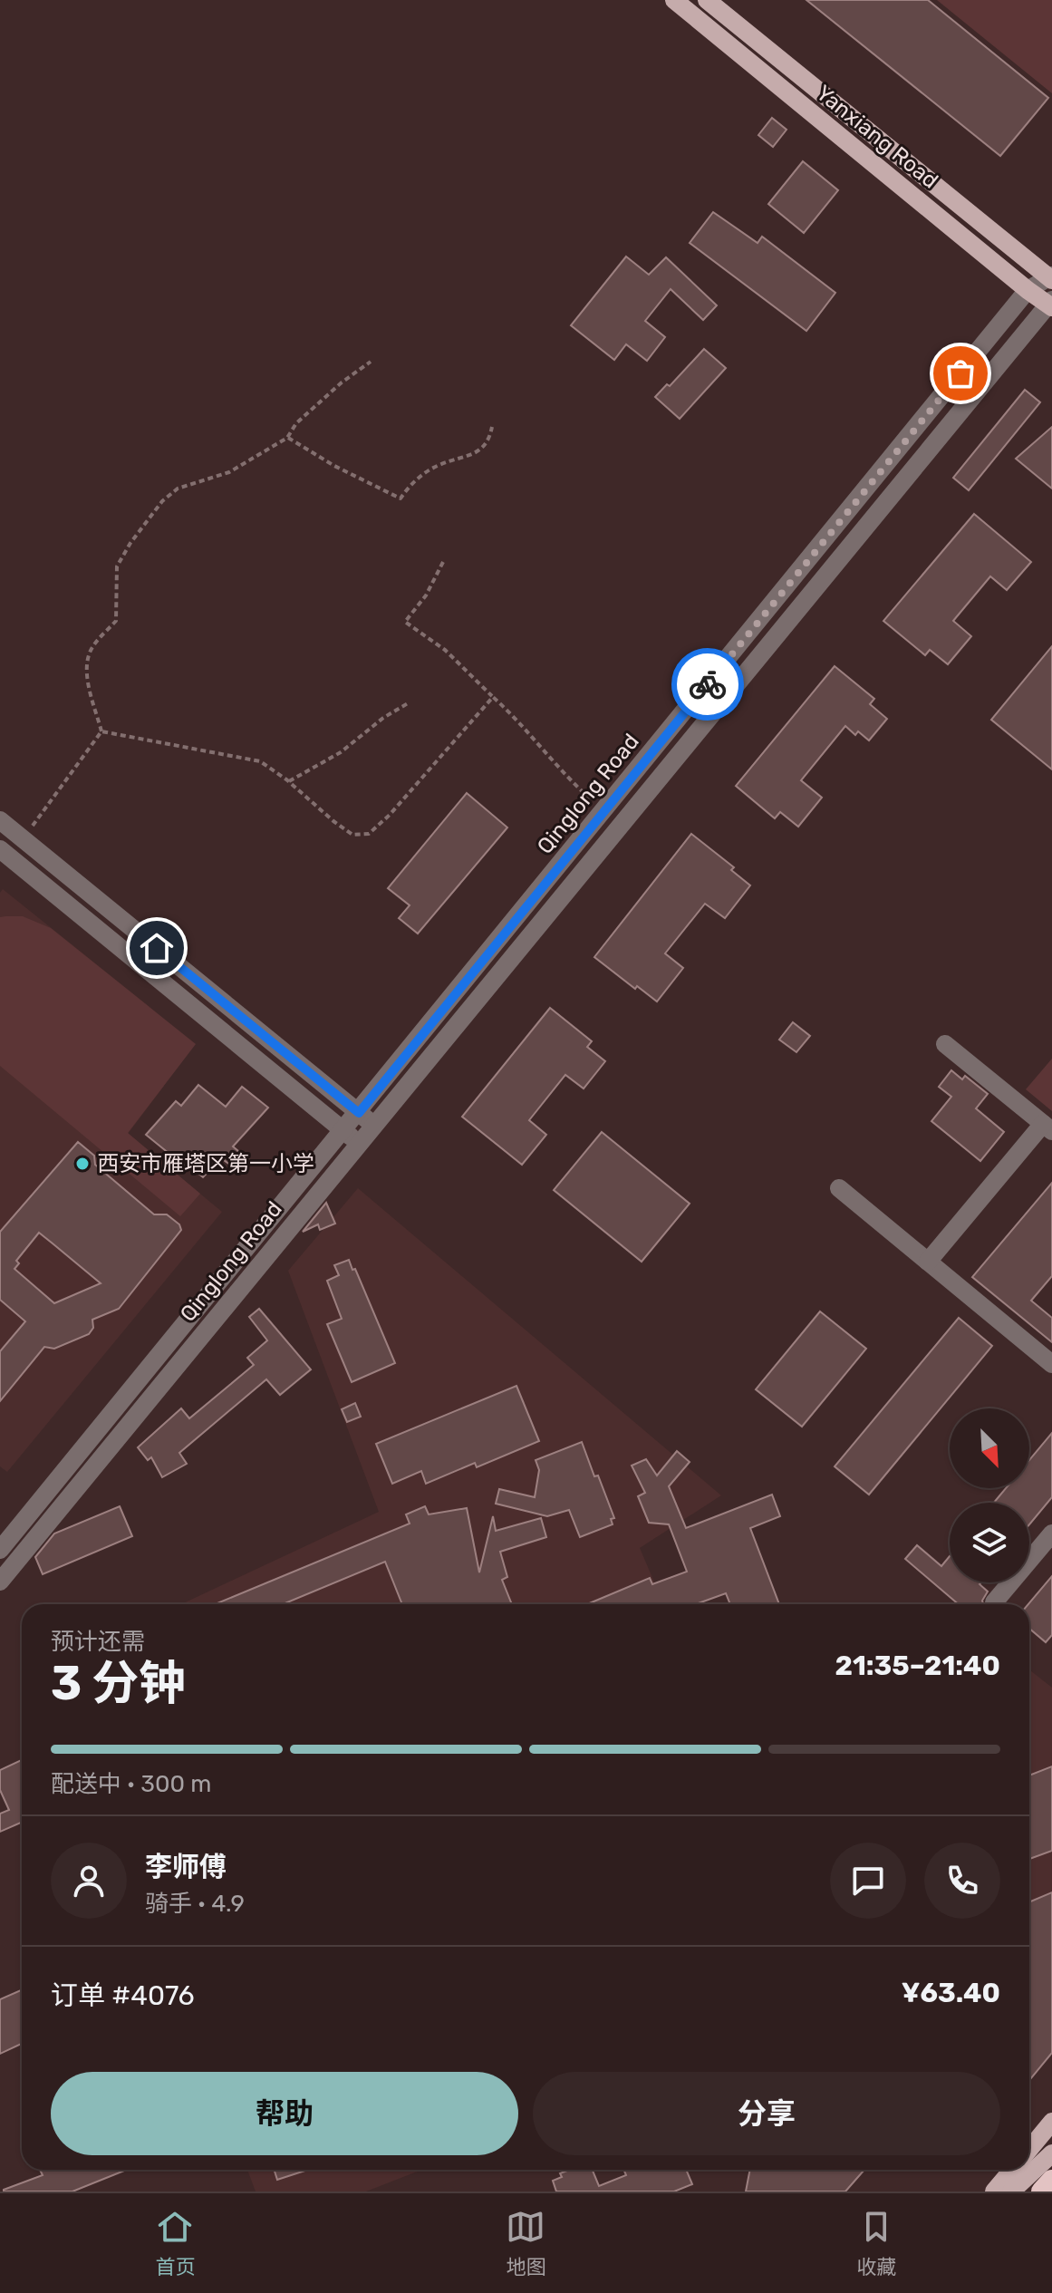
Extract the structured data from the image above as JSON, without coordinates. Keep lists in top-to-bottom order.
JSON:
{
  "streets": {
    "main road": ["Yanxiang Road"],
    "street": ["Qinglong Road"]
  },
  "crossings": [
    ["Yanxiang Road", "Qinglong Road"]
  ],
  "places": ["西安市雁塔区第一小学"],
  "north": "bottom right",
  "page": {
    "heading": ["3 分钟", "预计还需", "21:35–21:40"],
    "panel": [
      "李师傅",
      "骑手 · 4.9",
      "订单 #4076",
      "¥63.40"
    ],
    "bar": "配送中 · 300 m",
    "buttons": ["帮助", "分享"],
    "tabs": ["首页", "地图", "收藏"]
  }
}
